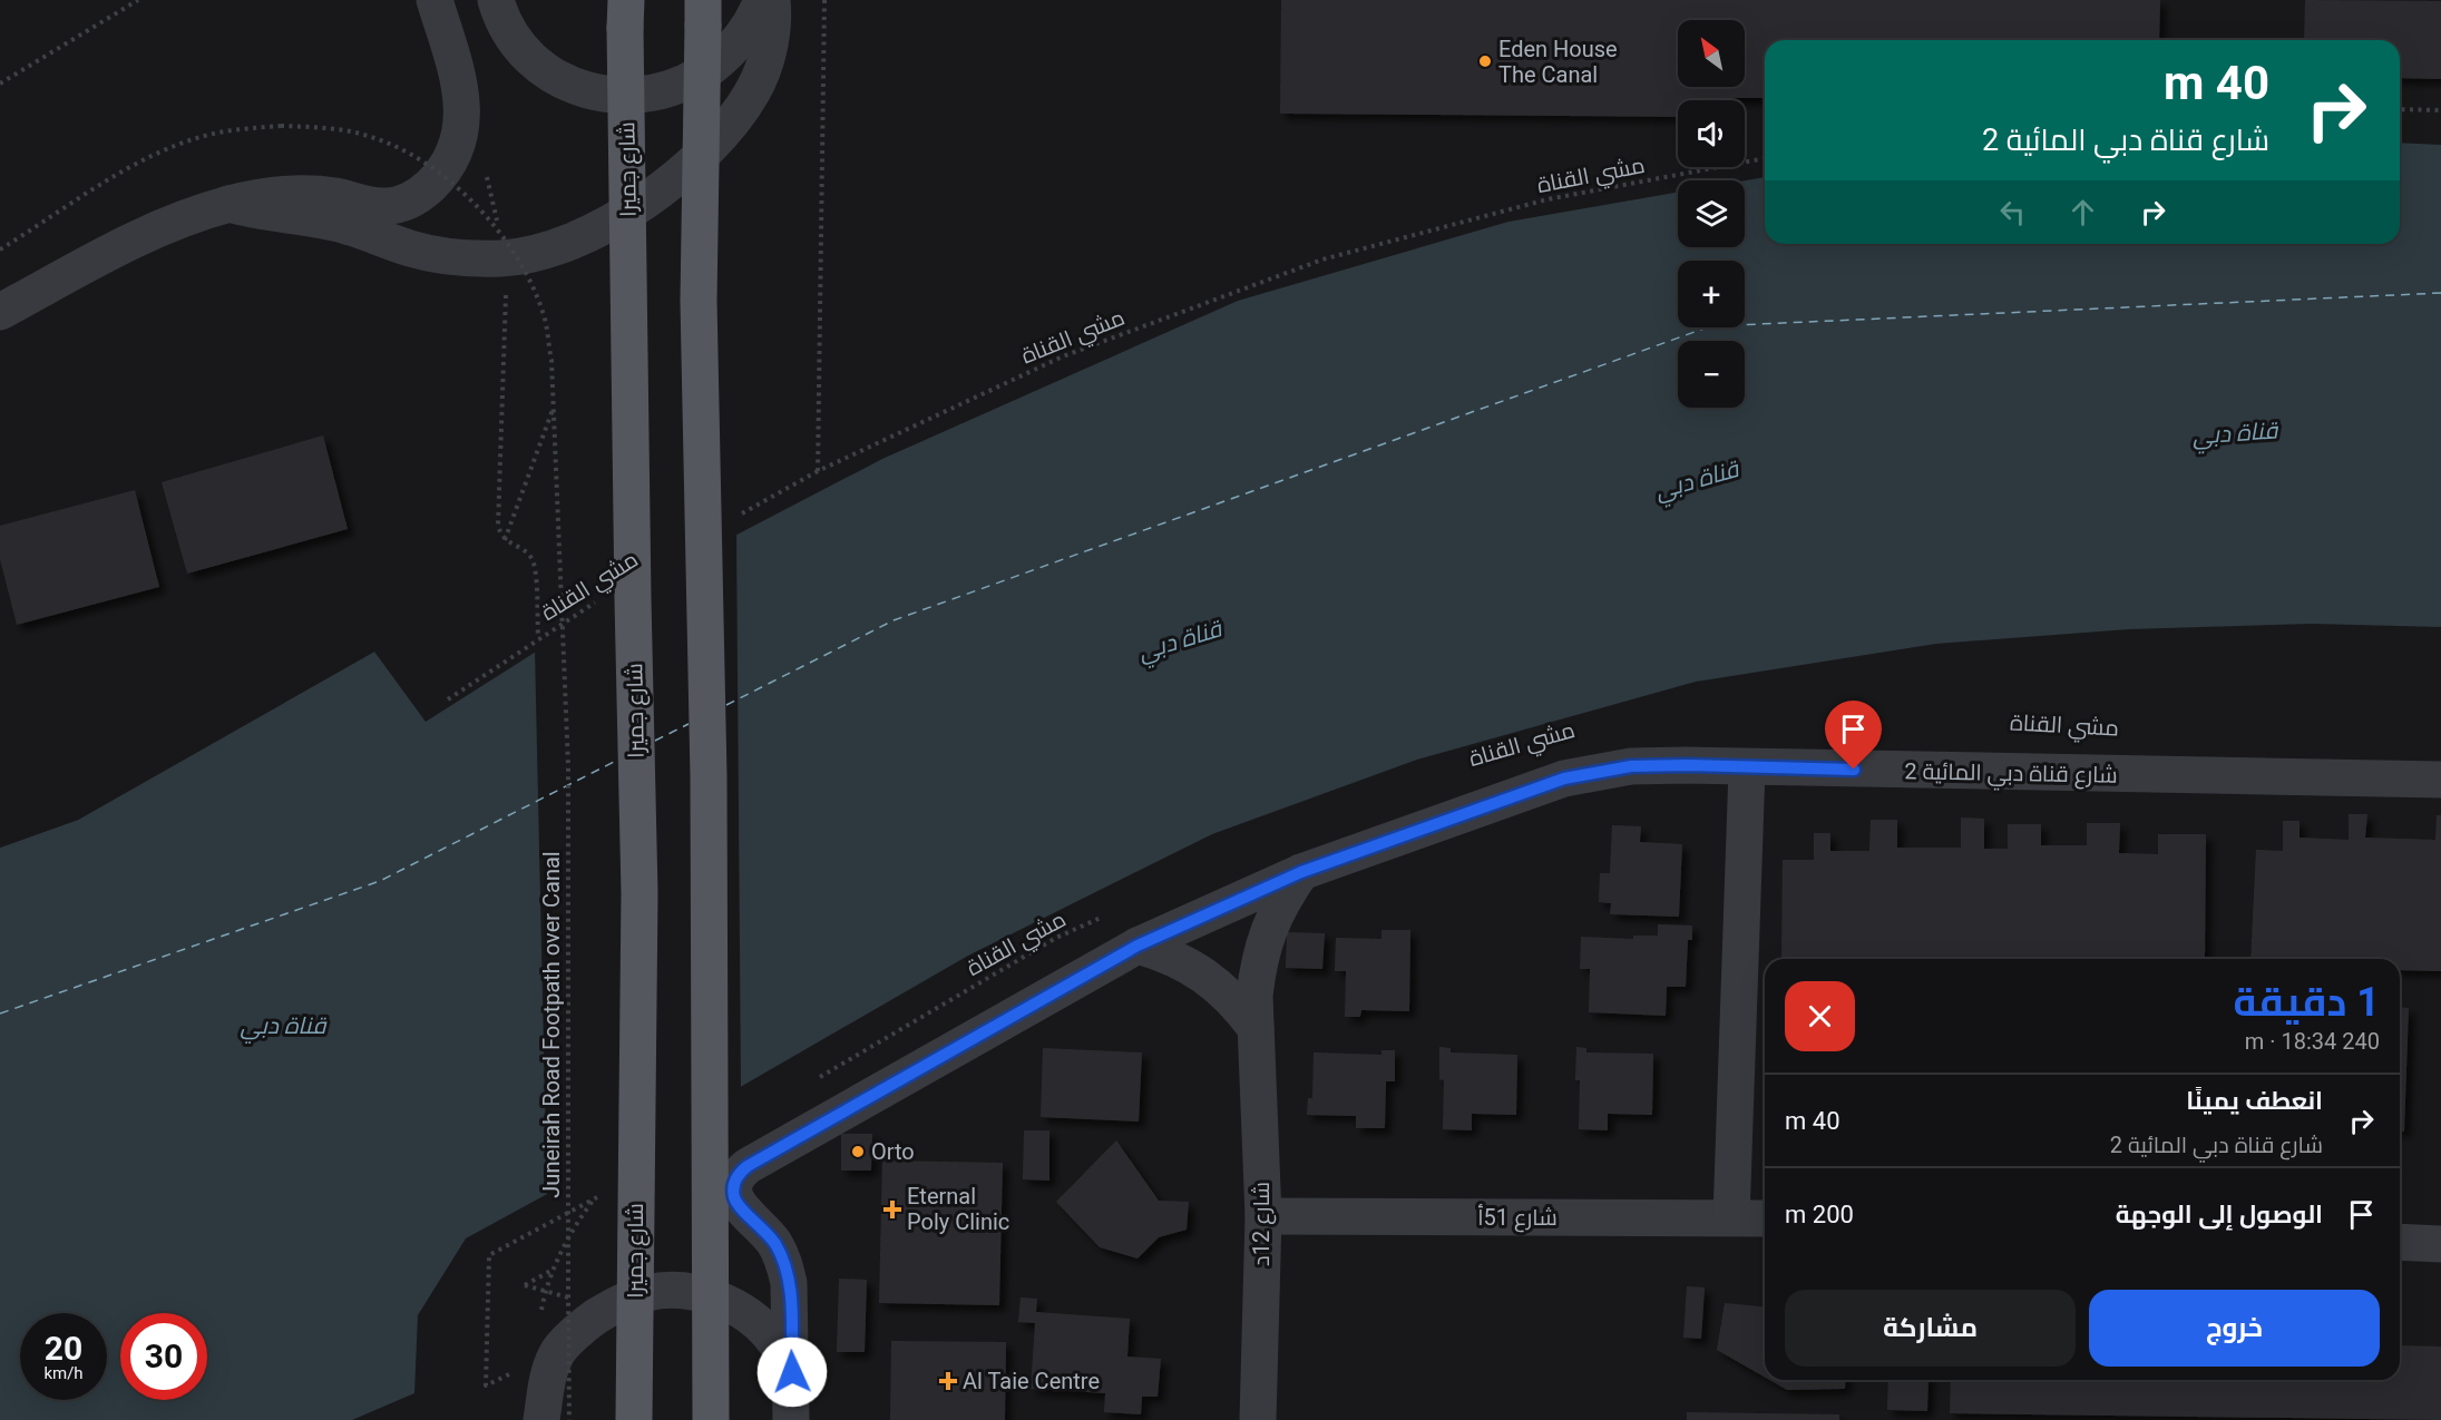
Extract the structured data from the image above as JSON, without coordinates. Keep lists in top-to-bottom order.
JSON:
{
  "streets": {
    "main road": ["شارع جميرا"],
    "street": ["شارع قناة دبي المائية 2", "شارع 51أ", "شارع 12د"],
    "path": ["مشي القناة", "Juneirah Road Footpath over Canal"]
  },
  "crossings": [
    ["شارع قناة دبي المائية 2", "شارع 12د"],
    ["شارع 51أ", "شارع 12د"]
  ],
  "water": ["قناة دبي"],
  "places": {
    "other": ["Eden House The Canal", "Orto"],
    "health": ["Eternal Poly Clinic", "Al Taie Centre"]
  },
  "north": "top left",
  "page": {
    "map_buttons": ["+", "−"],
    "turn": ["40 m", "شارع قناة دبي المائية 2"],
    "heading": ["1 دقيقة", "240 m · 18:34"],
    "list": [
      {
        "name": "انعطف يمينًا",
        "note": "شارع قناة دبي المائية 2",
        "value": "40 m"
      },
      {
        "name": "الوصول إلى الوجهة",
        "value": "200 m"
      }
    ],
    "buttons": ["خروج", "مشاركة"],
    "speed": "20 km/h",
    "limit": "30"
  }
}
